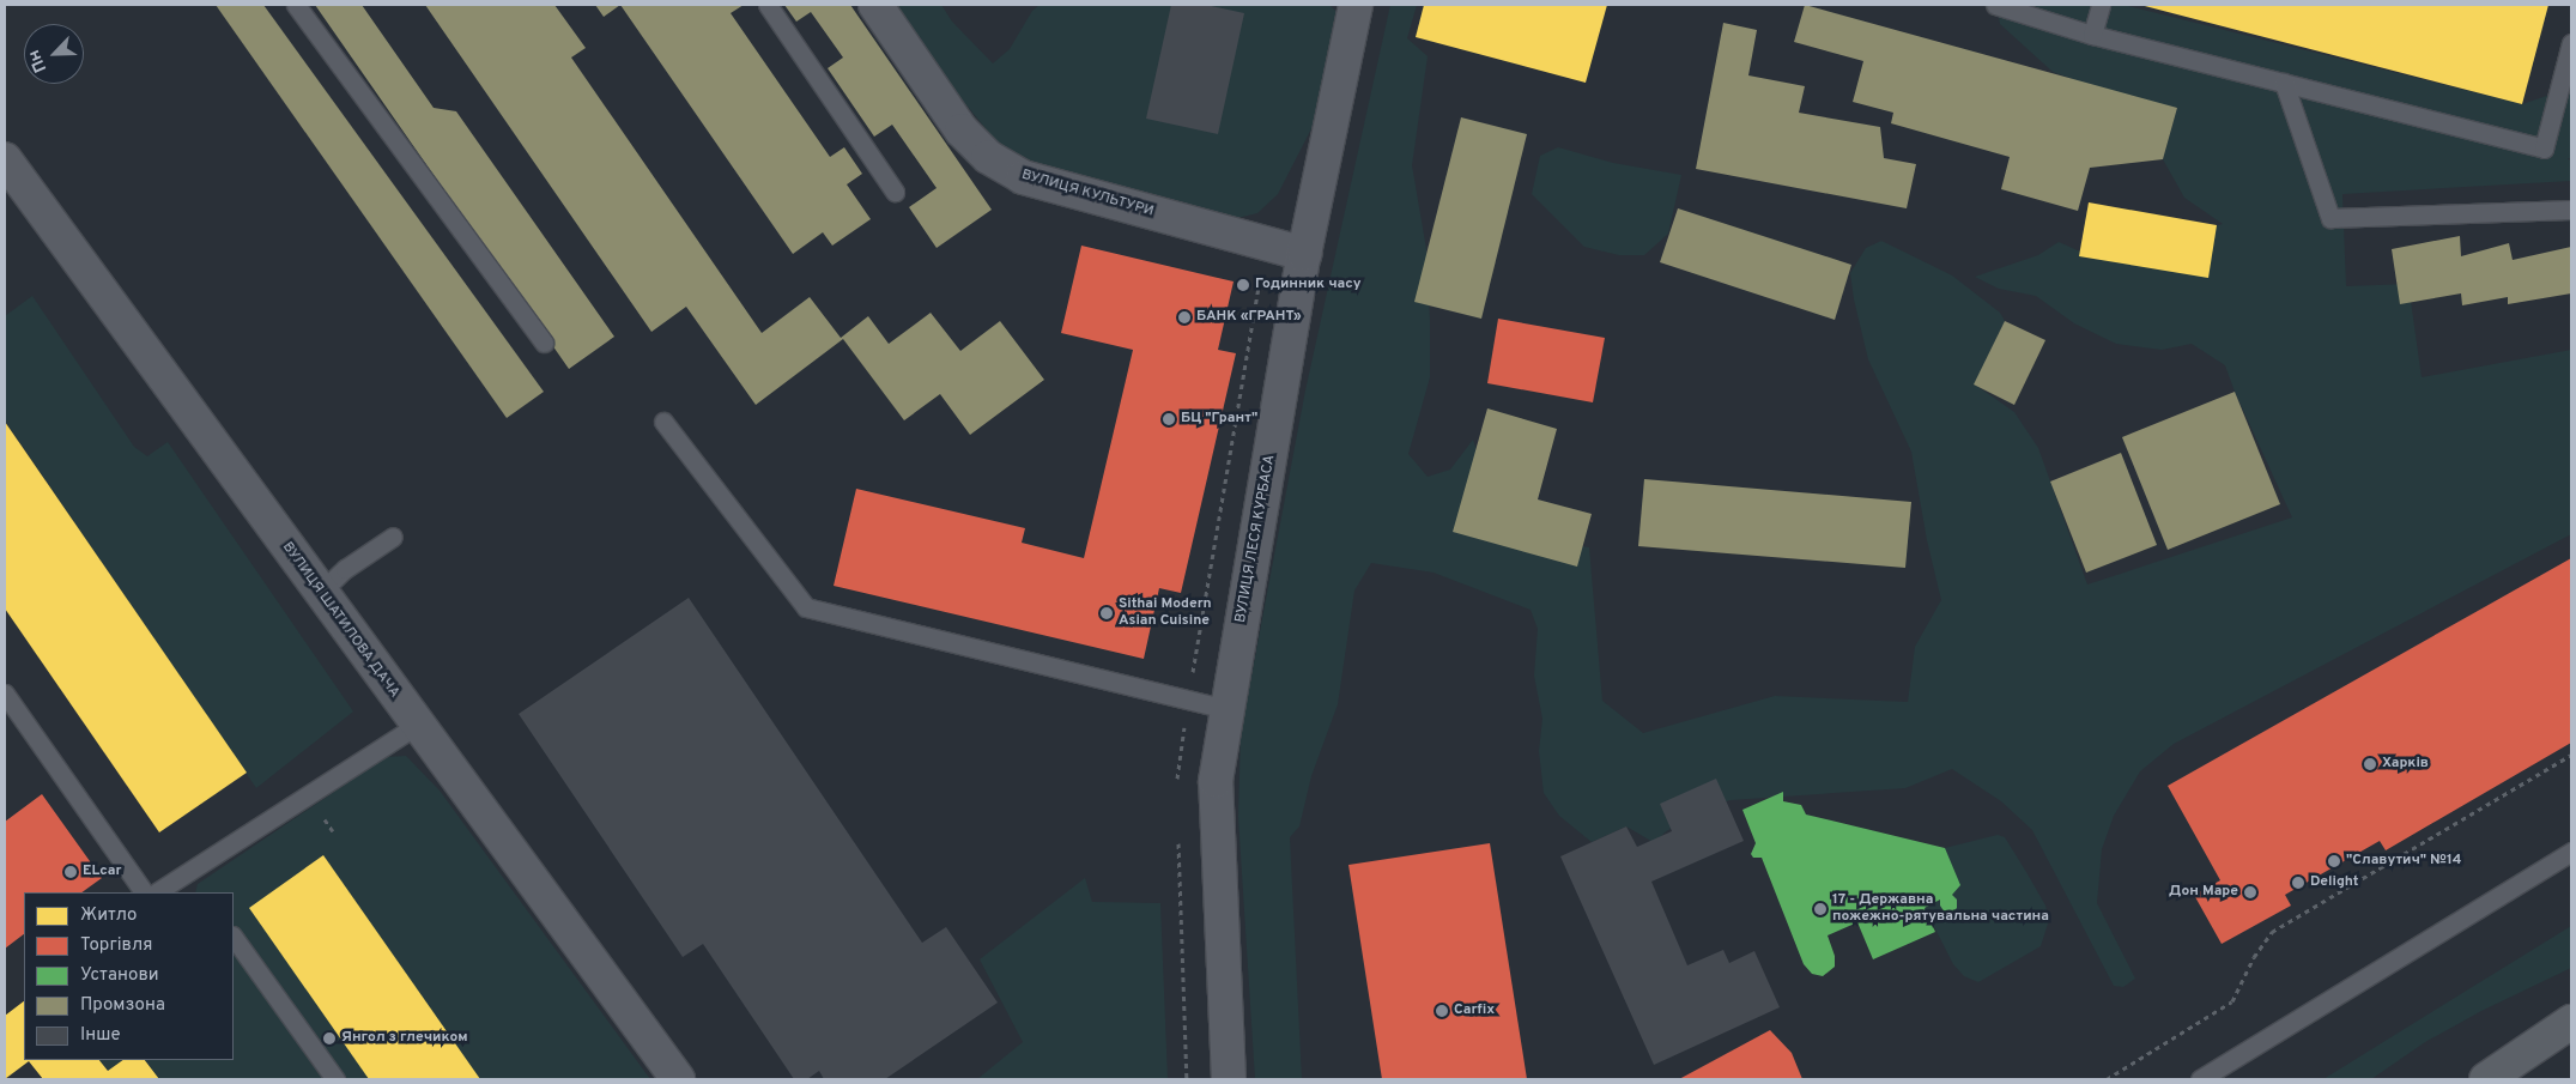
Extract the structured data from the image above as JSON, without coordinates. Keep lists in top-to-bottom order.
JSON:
{
  "streets": {
    "street": ["ВУЛИЦЯ КУЛЬТУРИ", "ВУЛИЦЯ ЛЕСЯ КУРБАСА", "ВУЛИЦЯ ШАТИЛОВА ДАЧА"]
  },
  "crossings": [
    ["ВУЛИЦЯ КУЛЬТУРИ", "ВУЛИЦЯ ЛЕСЯ КУРБАСА"]
  ],
  "places": [
    "Годинник часу",
    "БАНК «ГРАНТ»",
    "БЦ \"Грант\"",
    "Sithai Modern Asian Cuisine",
    "Харків",
    "\"Славутич\" №14",
    "ELcar",
    "Delight",
    "Дон Маре",
    "17 - Державна пожежно-рятувальна частина",
    "Carfix",
    "Янгол з глечиком"
  ],
  "legend": [
    "Житло",
    "Торгівля",
    "Установи",
    "Промзона",
    "Інше"
  ],
  "north": "bottom left"
}
